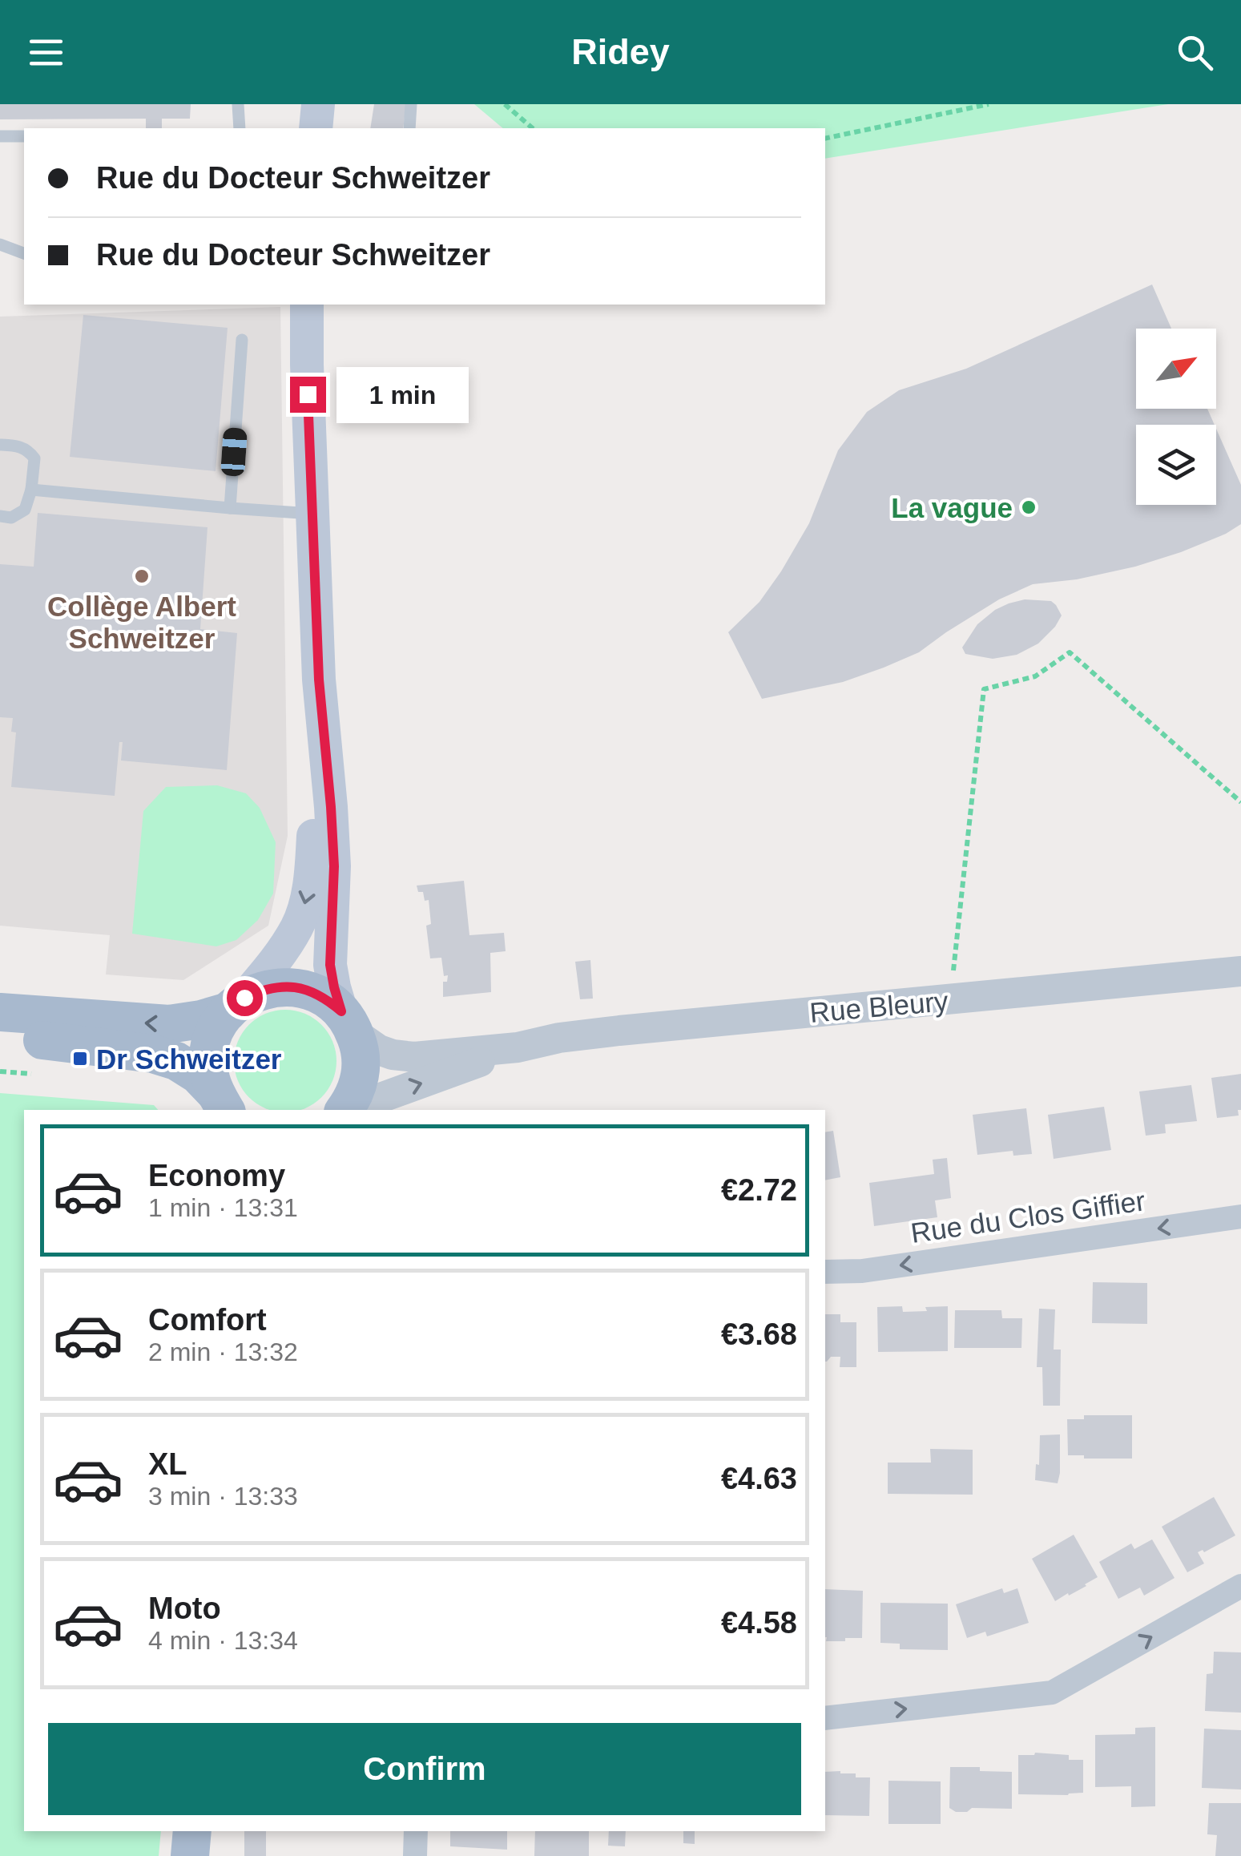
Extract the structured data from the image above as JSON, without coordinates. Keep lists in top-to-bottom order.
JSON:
{
  "streets": {
    "street": ["Rue Bleury", "Rue du Clos Giffier"]
  },
  "one_way": ["Rue du Clos Giffier"],
  "places": {
    "other": ["La vague", "Collège Albert Schweitzer"],
    "transit": ["Dr Schweitzer"]
  },
  "north": "top right",
  "page": {
    "header": "Ridey",
    "banner": ["Rue du Docteur Schweitzer", "Rue du Docteur Schweitzer"],
    "bubble": "1 min",
    "list": [
      {
        "name": "Economy",
        "note": "1 min · 13:31",
        "value": "€2.72"
      },
      {
        "name": "Comfort",
        "note": "2 min · 13:32",
        "value": "€3.68"
      },
      {
        "name": "XL",
        "note": "3 min · 13:33",
        "value": "€4.63"
      },
      {
        "name": "Moto",
        "note": "4 min · 13:34",
        "value": "€4.58"
      }
    ],
    "buttons": "Confirm"
  }
}
